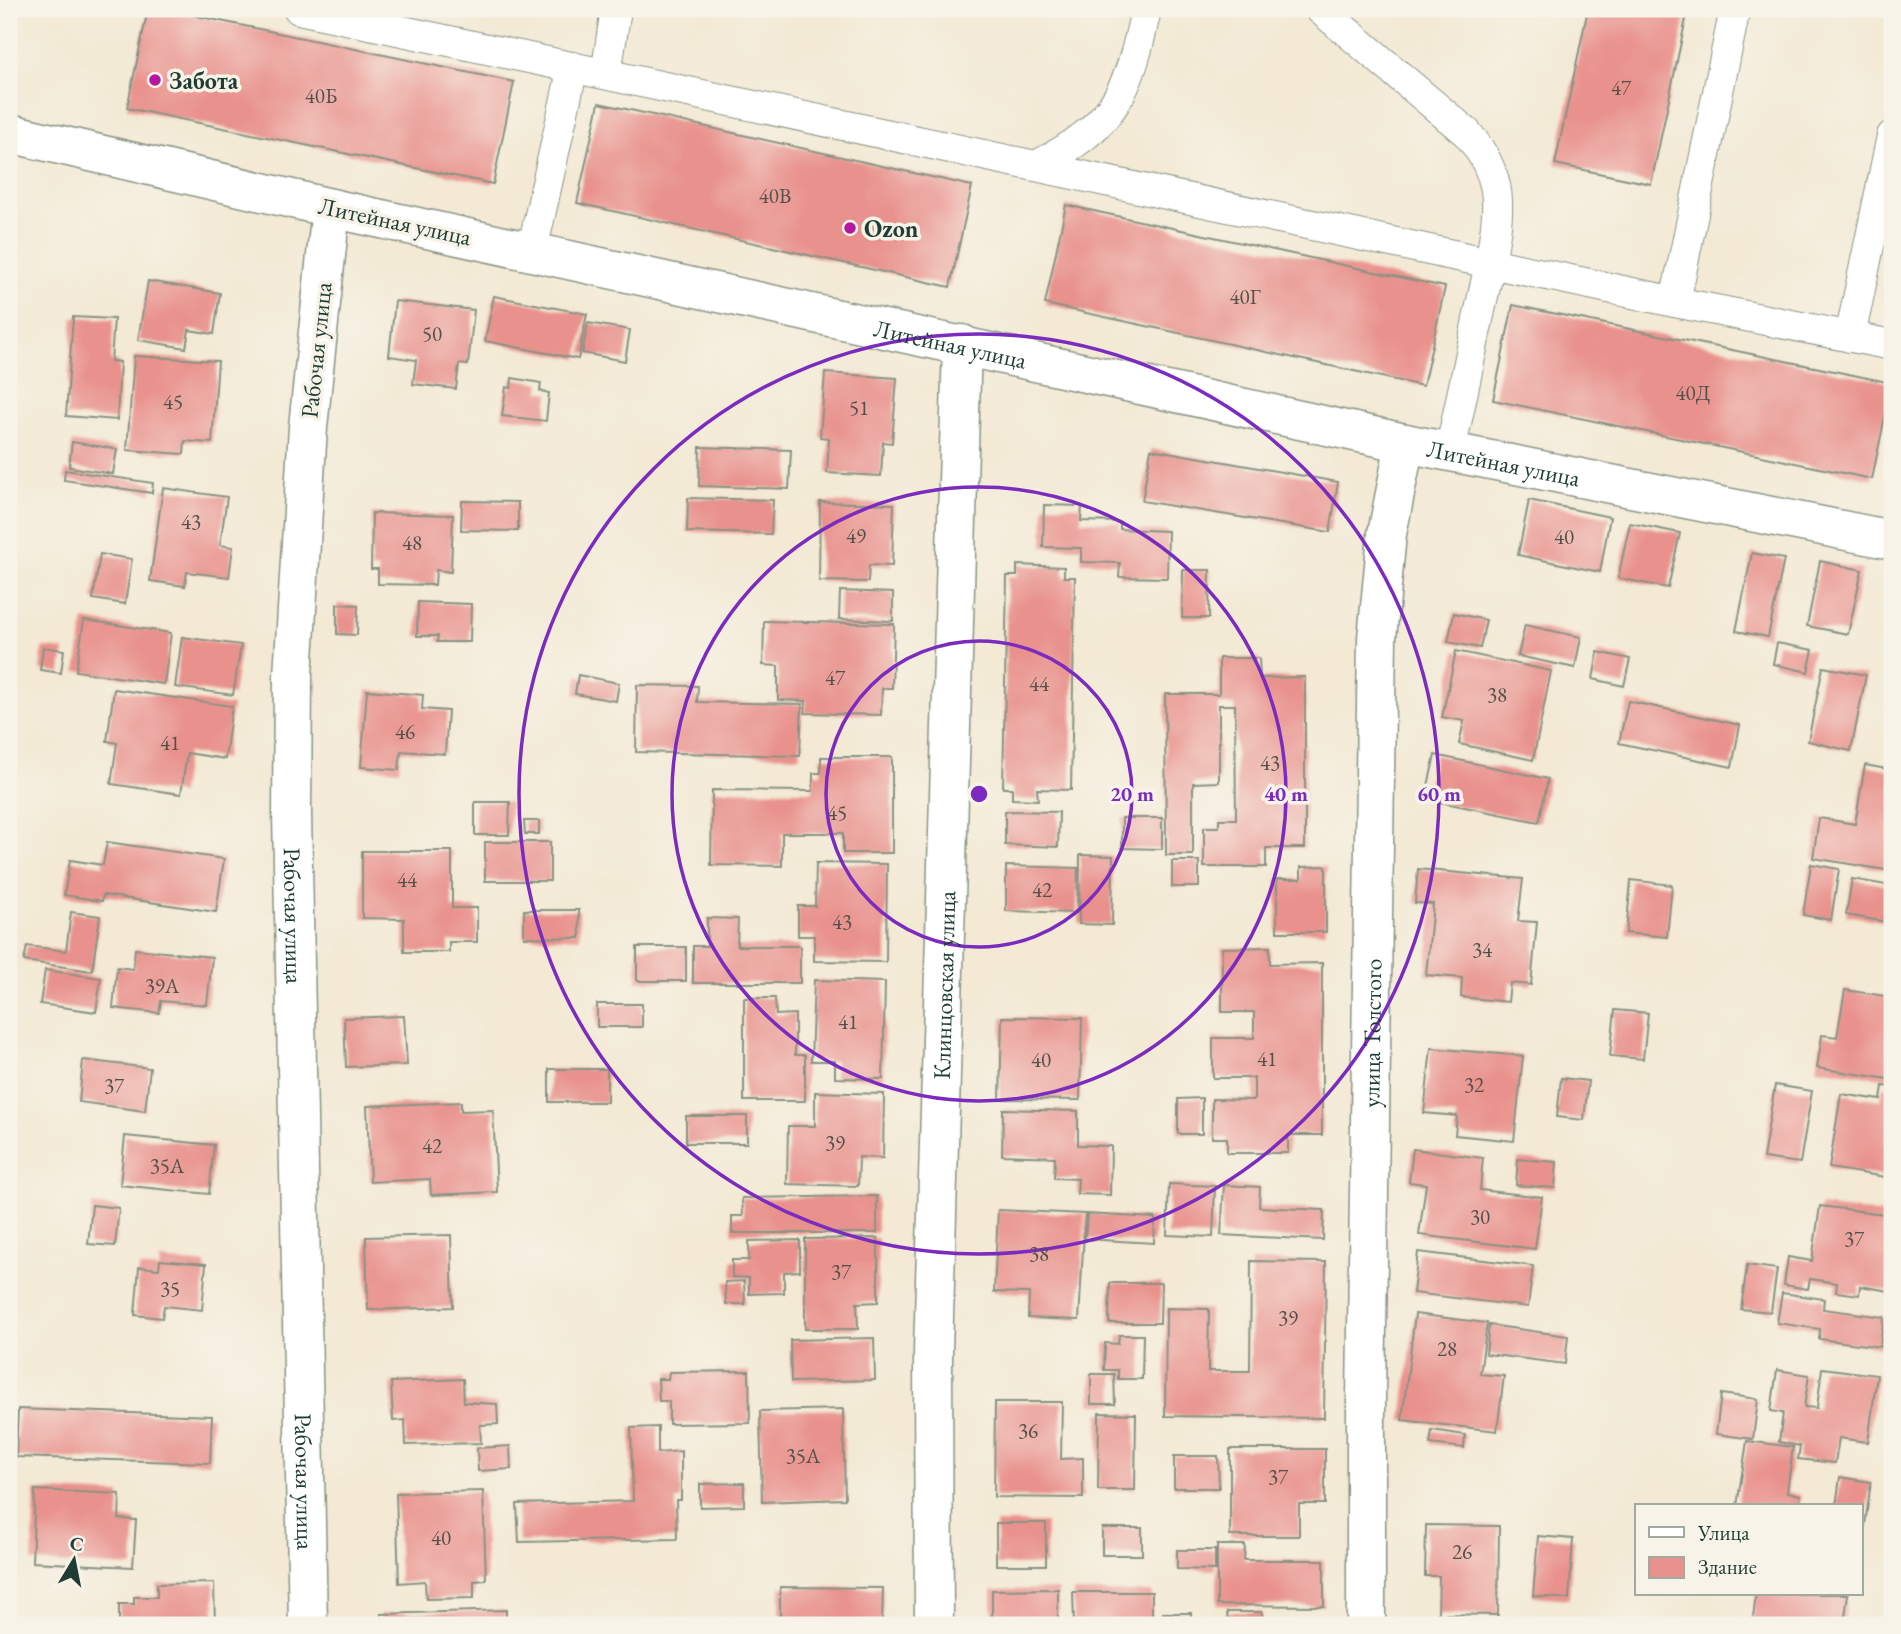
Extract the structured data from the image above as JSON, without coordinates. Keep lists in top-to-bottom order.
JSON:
{
  "streets": {
    "street": [
      "Литейная улица",
      "Рабочая улица",
      "Клинцовская улица",
      "улица Толстого"
    ]
  },
  "crossings": [
    ["Литейная улица", "Рабочая улица"],
    ["Литейная улица", "Клинцовская улица"],
    ["Литейная улица", "улица Толстого"]
  ],
  "places": ["Забота", "Ozon"],
  "house_numbers": [
    "47",
    "40Б",
    "40В",
    "40Г",
    "50",
    "40Д",
    "45",
    "51",
    "43",
    "49",
    "40",
    "48",
    "47",
    "44",
    "38",
    "46",
    "41",
    "43",
    "45",
    "44",
    "42",
    "43",
    "34",
    "39А",
    "41",
    "41",
    "40",
    "32",
    "37",
    "39",
    "42",
    "35А",
    "30",
    "37",
    "38",
    "37",
    "35",
    "39",
    "28",
    "36",
    "35А",
    "37",
    "40",
    "26"
  ],
  "legend": ["Улица", "Здание"],
  "north": "top",
  "rings": ["20 m", "40 m", "60 m"]
}
